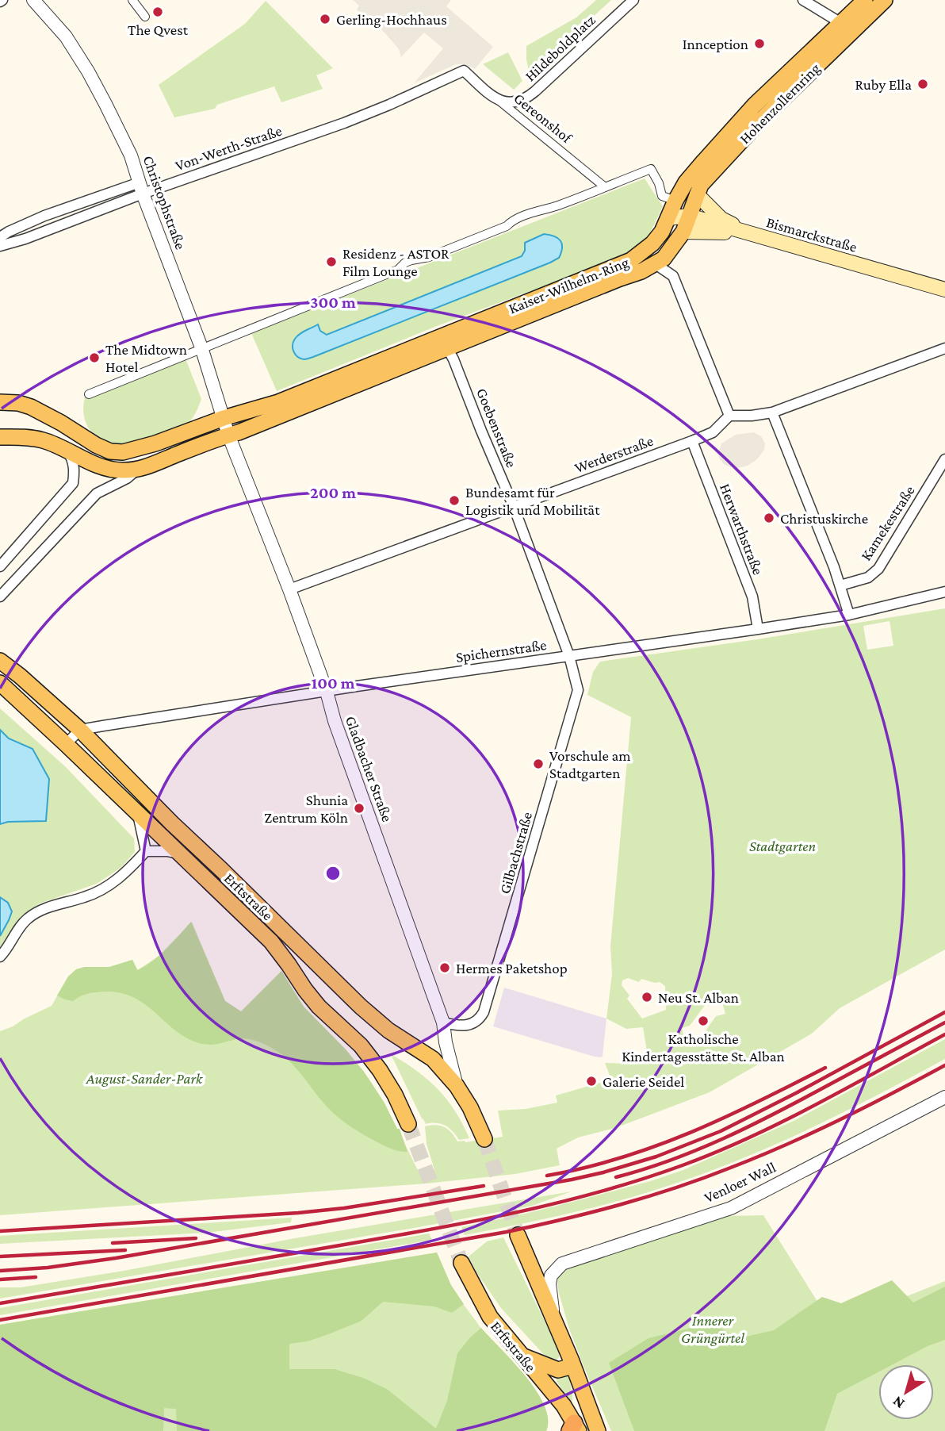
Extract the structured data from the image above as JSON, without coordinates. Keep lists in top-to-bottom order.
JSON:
{
  "streets": {
    "main road": [
      "Hohenzollernring",
      "Bismarckstraße",
      "Kaiser-Wilhelm-Ring",
      "Erftstraße"
    ],
    "street": [
      "Hildeboldplatz",
      "Gereonshof",
      "Von-Werth-Straße",
      "Christophstraße",
      "Goebenstraße",
      "Werderstraße",
      "Kamekestraße",
      "Herwarthstraße",
      "Spichernstraße",
      "Gladbacher Straße",
      "Gilbachstraße",
      "Venloer Wall"
    ]
  },
  "crossings": [
    ["Hildeboldplatz", "Gereonshof"],
    ["Hohenzollernring", "Bismarckstraße"],
    ["Hohenzollernring", "Kaiser-Wilhelm-Ring"],
    ["Gereonshof", "Von-Werth-Straße"],
    ["Von-Werth-Straße", "Christophstraße"],
    ["Christophstraße", "Kaiser-Wilhelm-Ring"],
    ["Christophstraße", "Gladbacher Straße"],
    ["Bismarckstraße", "Kaiser-Wilhelm-Ring"],
    ["Kaiser-Wilhelm-Ring", "Goebenstraße"],
    ["Kaiser-Wilhelm-Ring", "Gladbacher Straße"],
    ["Goebenstraße", "Werderstraße"],
    ["Goebenstraße", "Spichernstraße"],
    ["Goebenstraße", "Gilbachstraße"],
    ["Werderstraße", "Herwarthstraße"],
    ["Werderstraße", "Gladbacher Straße"],
    ["Herwarthstraße", "Spichernstraße"],
    ["Spichernstraße", "Gladbacher Straße"],
    ["Spichernstraße", "Gilbachstraße"],
    ["Spichernstraße", "Erftstraße"],
    ["Gladbacher Straße", "Gilbachstraße"],
    ["Gladbacher Straße", "Erftstraße"]
  ],
  "parks": ["Stadtgarten", "August-Sander-Park", "Innerer Grüngürtel"],
  "places": [
    "The Qvest",
    "Gerling-Hochhaus",
    "Innception",
    "Ruby Ella",
    "Residenz - ASTOR Film Lounge",
    "The Midtown Hotel",
    "Bundesamt für Logistik und Mobilität",
    "Christuskirche",
    "Vorschule am Stadtgarten",
    "Shunia Zentrum Köln",
    "Hermes Paketshop",
    "Neu St. Alban",
    "Katholische Kindertagesstätte St. Alban",
    "Galerie Seidel"
  ],
  "north": "bottom left",
  "rings": ["300 m", "200 m", "100 m"]
}
